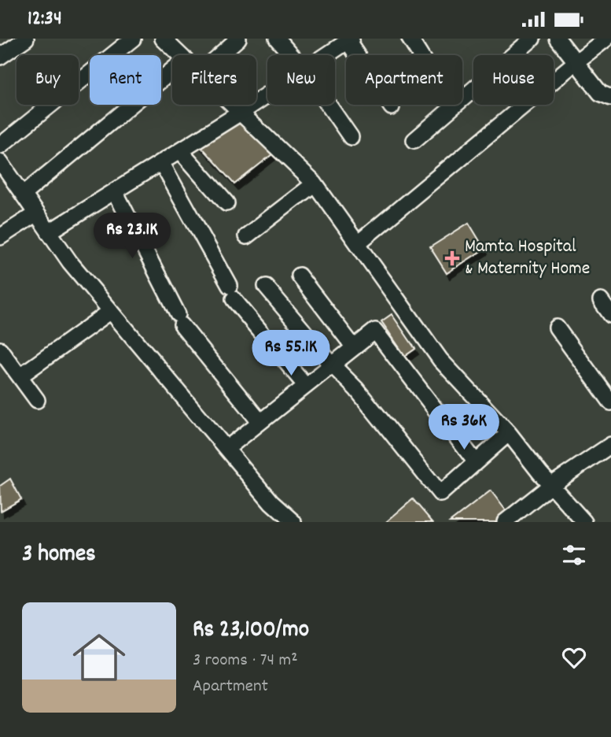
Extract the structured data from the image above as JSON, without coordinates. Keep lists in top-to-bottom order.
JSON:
{
  "places": {
    "health": ["Mamta Hospital & Maternity Home"]
  },
  "page": {
    "status": "12:34",
    "chip": [
      "Buy",
      "Rent",
      "Filters",
      "New",
      "Apartment",
      "House"
    ],
    "price": ["Rs 23.1K", "Rs 55.1K", "Rs 36K"],
    "heading": "3 homes",
    "list": [
      {
        "name": "Rs 23,100/mo",
        "note": "3 rooms · 74 m² · Apartment"
      }
    ]
  }
}
